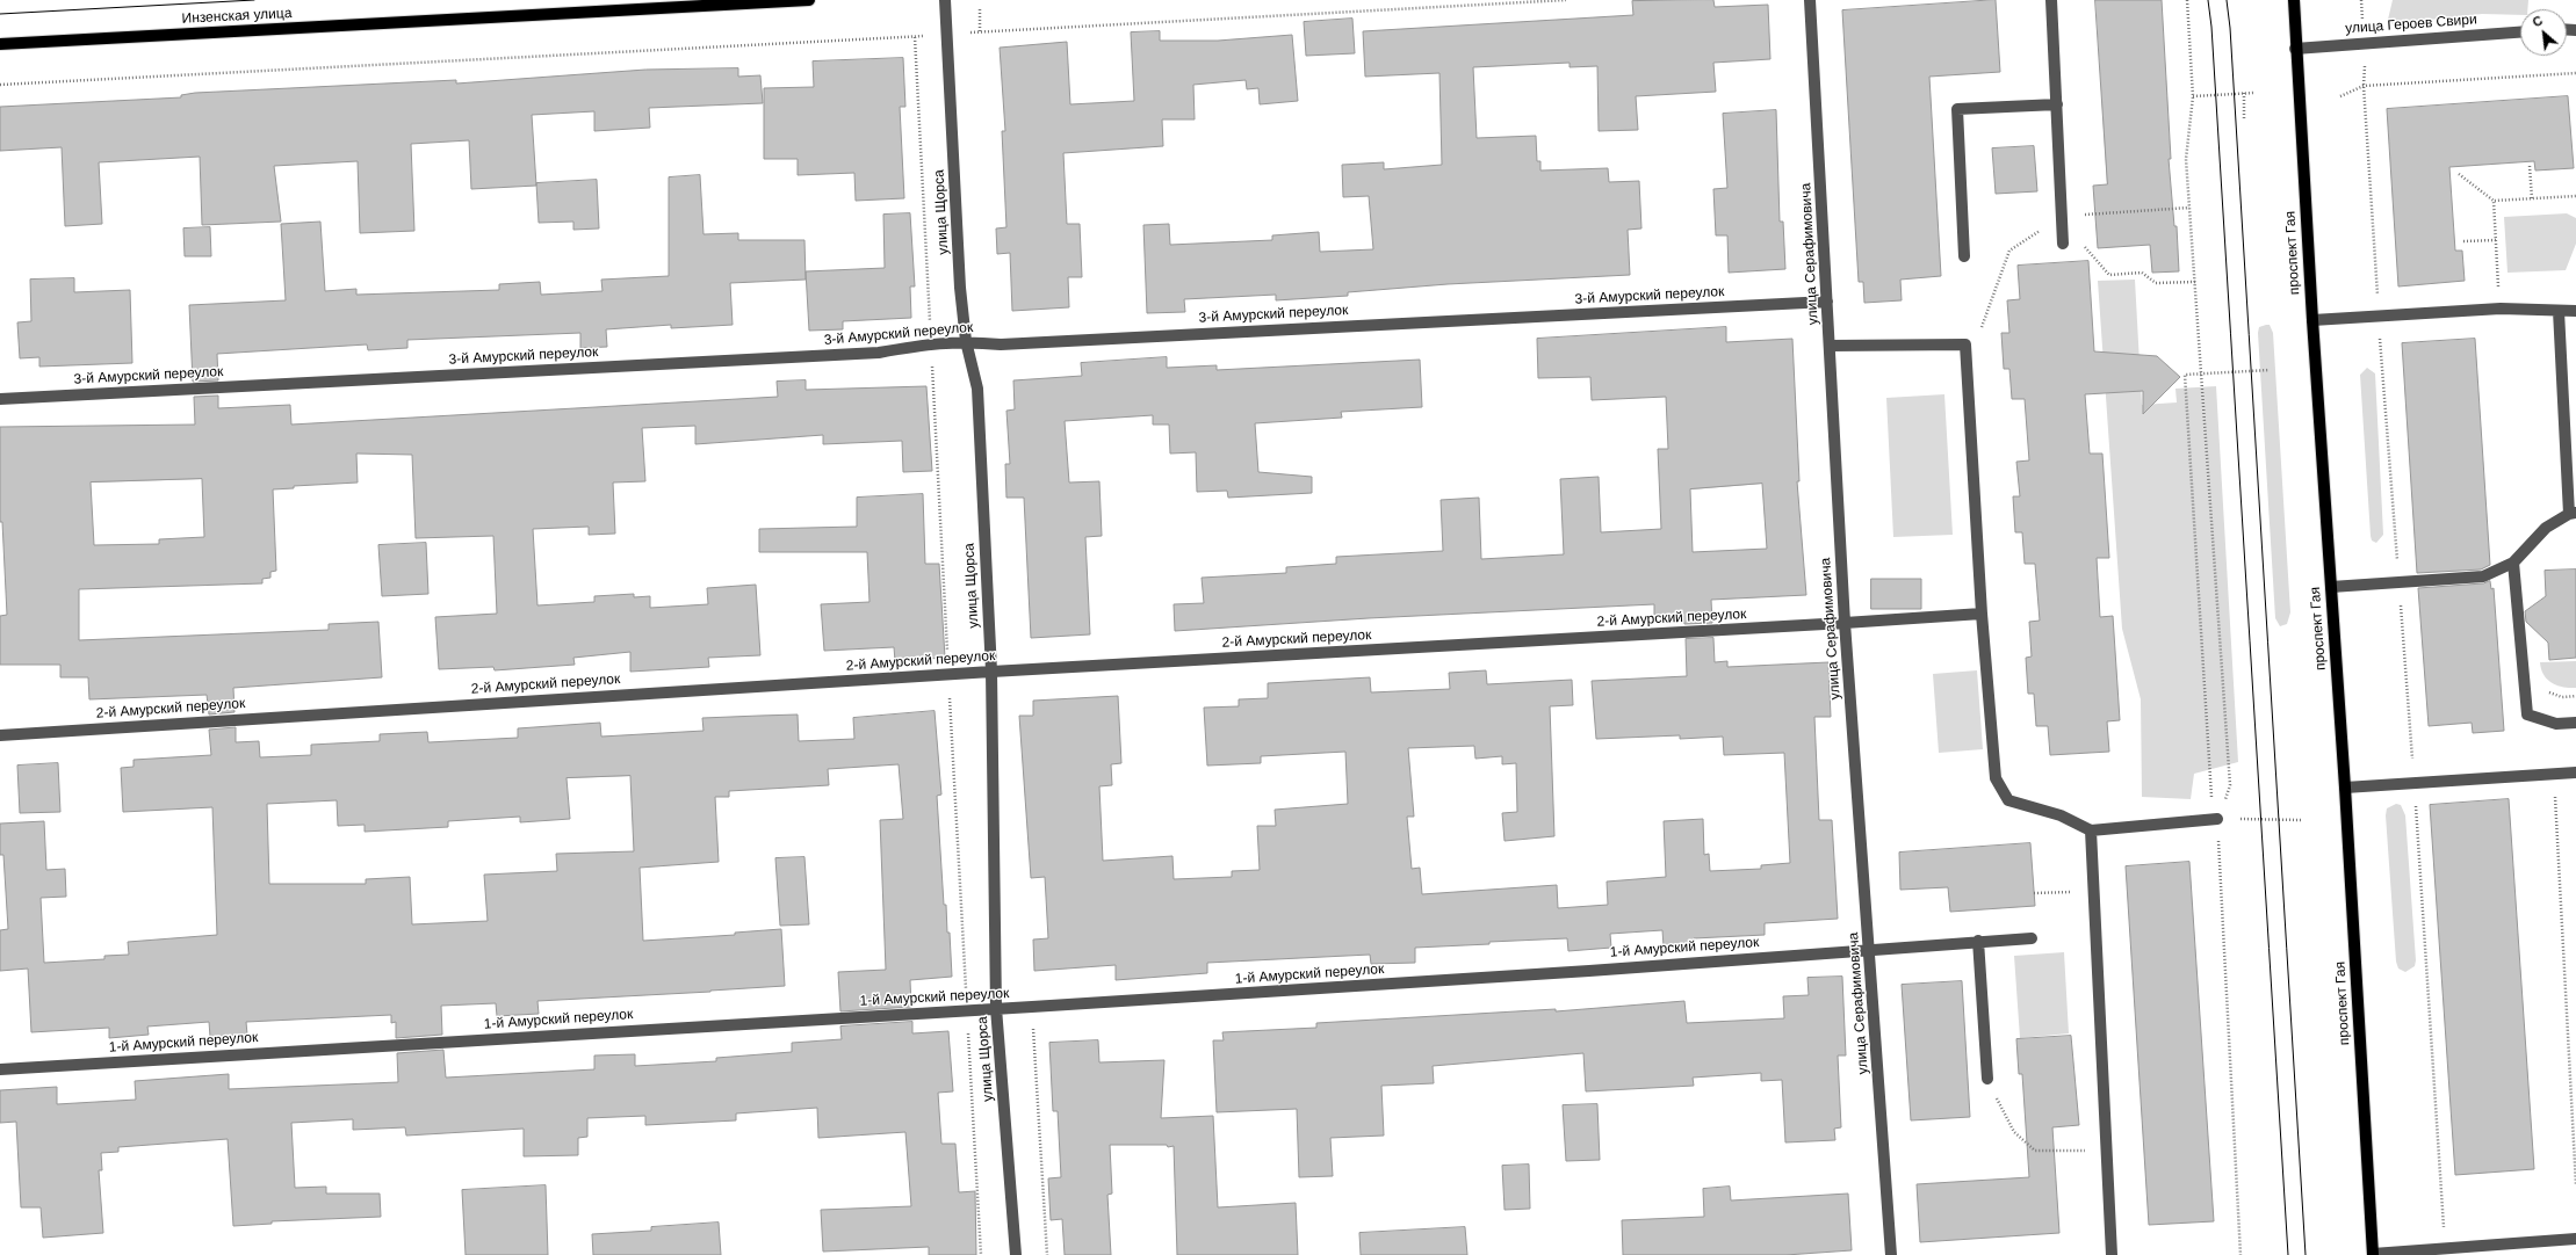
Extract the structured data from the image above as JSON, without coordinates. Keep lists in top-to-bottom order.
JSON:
{
  "streets": {
    "main road": ["Инзенская улица", "проспект Гая"],
    "street": [
      "улица Героев Свири",
      "улица Щорса",
      "улица Серафимовича",
      "3-й Амурский переулок",
      "2-й Амурский переулок",
      "1-й Амурский переулок"
    ]
  },
  "crossings": [
    ["улица Героев Свири", "проспект Гая"],
    ["улица Щорса", "3-й Амурский переулок"],
    ["улица Щорса", "2-й Амурский переулок"],
    ["улица Щорса", "1-й Амурский переулок"],
    ["улица Серафимовича", "3-й Амурский переулок"],
    ["улица Серафимовича", "2-й Амурский переулок"],
    ["улица Серафимовича", "1-й Амурский переулок"]
  ],
  "north": "top left"
}
